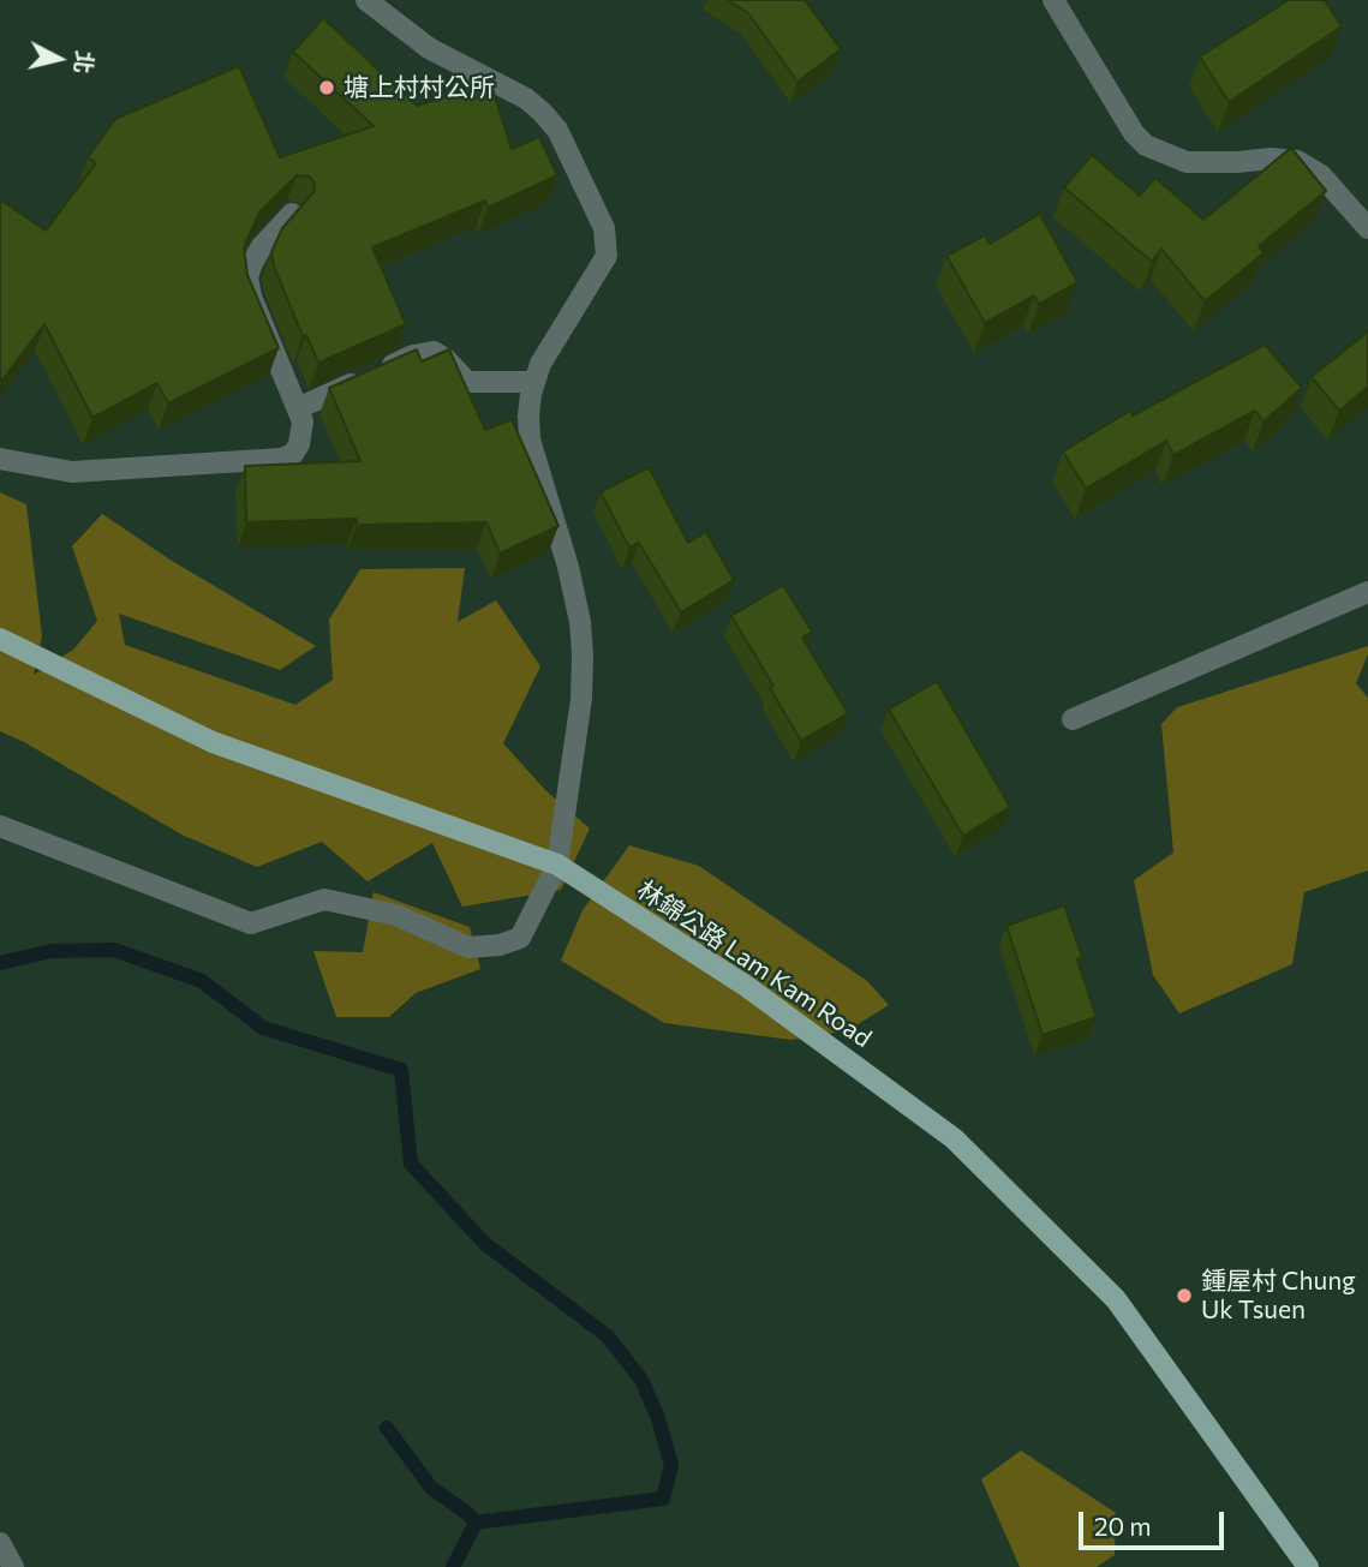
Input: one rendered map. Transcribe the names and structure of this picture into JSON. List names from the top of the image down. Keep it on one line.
{"streets":{"main road":["林錦公路 Lam Kam Road"]},"places":["塘上村村公所","鍾屋村 Chung Uk Tsuen"],"scale_bar":"20 m","north":"right"}
